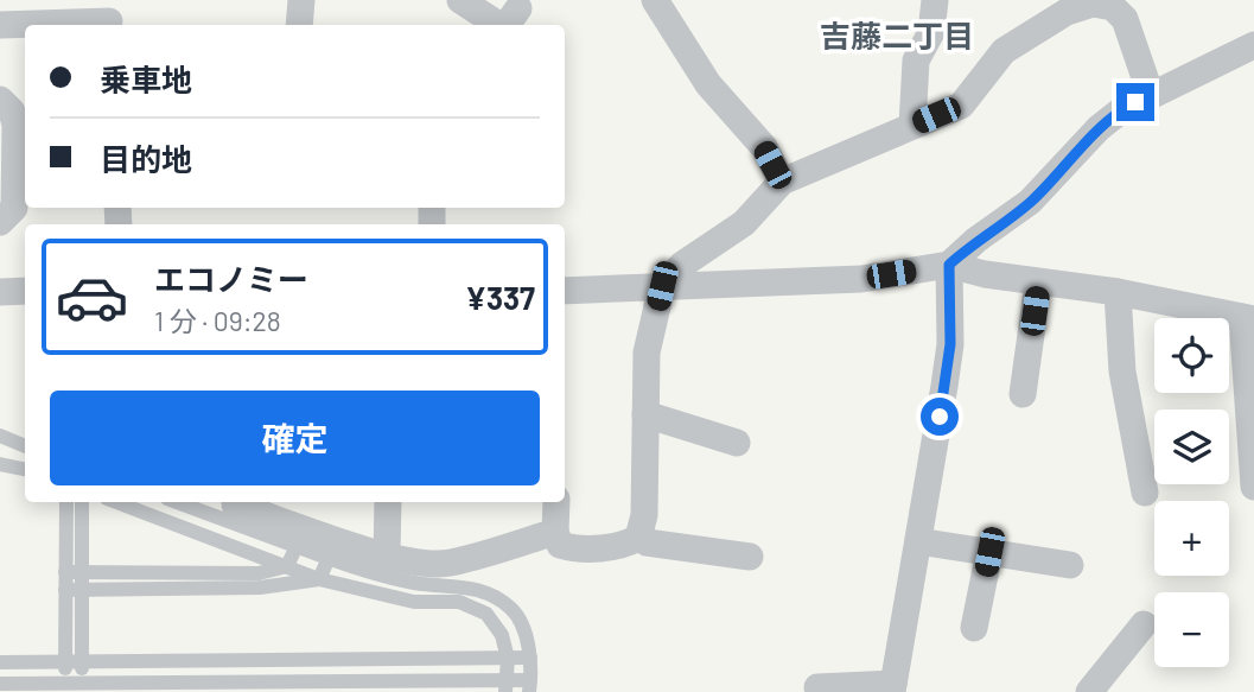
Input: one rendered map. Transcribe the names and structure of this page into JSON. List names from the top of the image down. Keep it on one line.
{"districts":["吉藤二丁目"],"page":{"banner":["乗車地","目的地"],"list":[{"name":"エコノミー","note":"1 分 · 09:28","value":"¥337"}],"map_buttons":["+","−"],"buttons":"確定"}}
